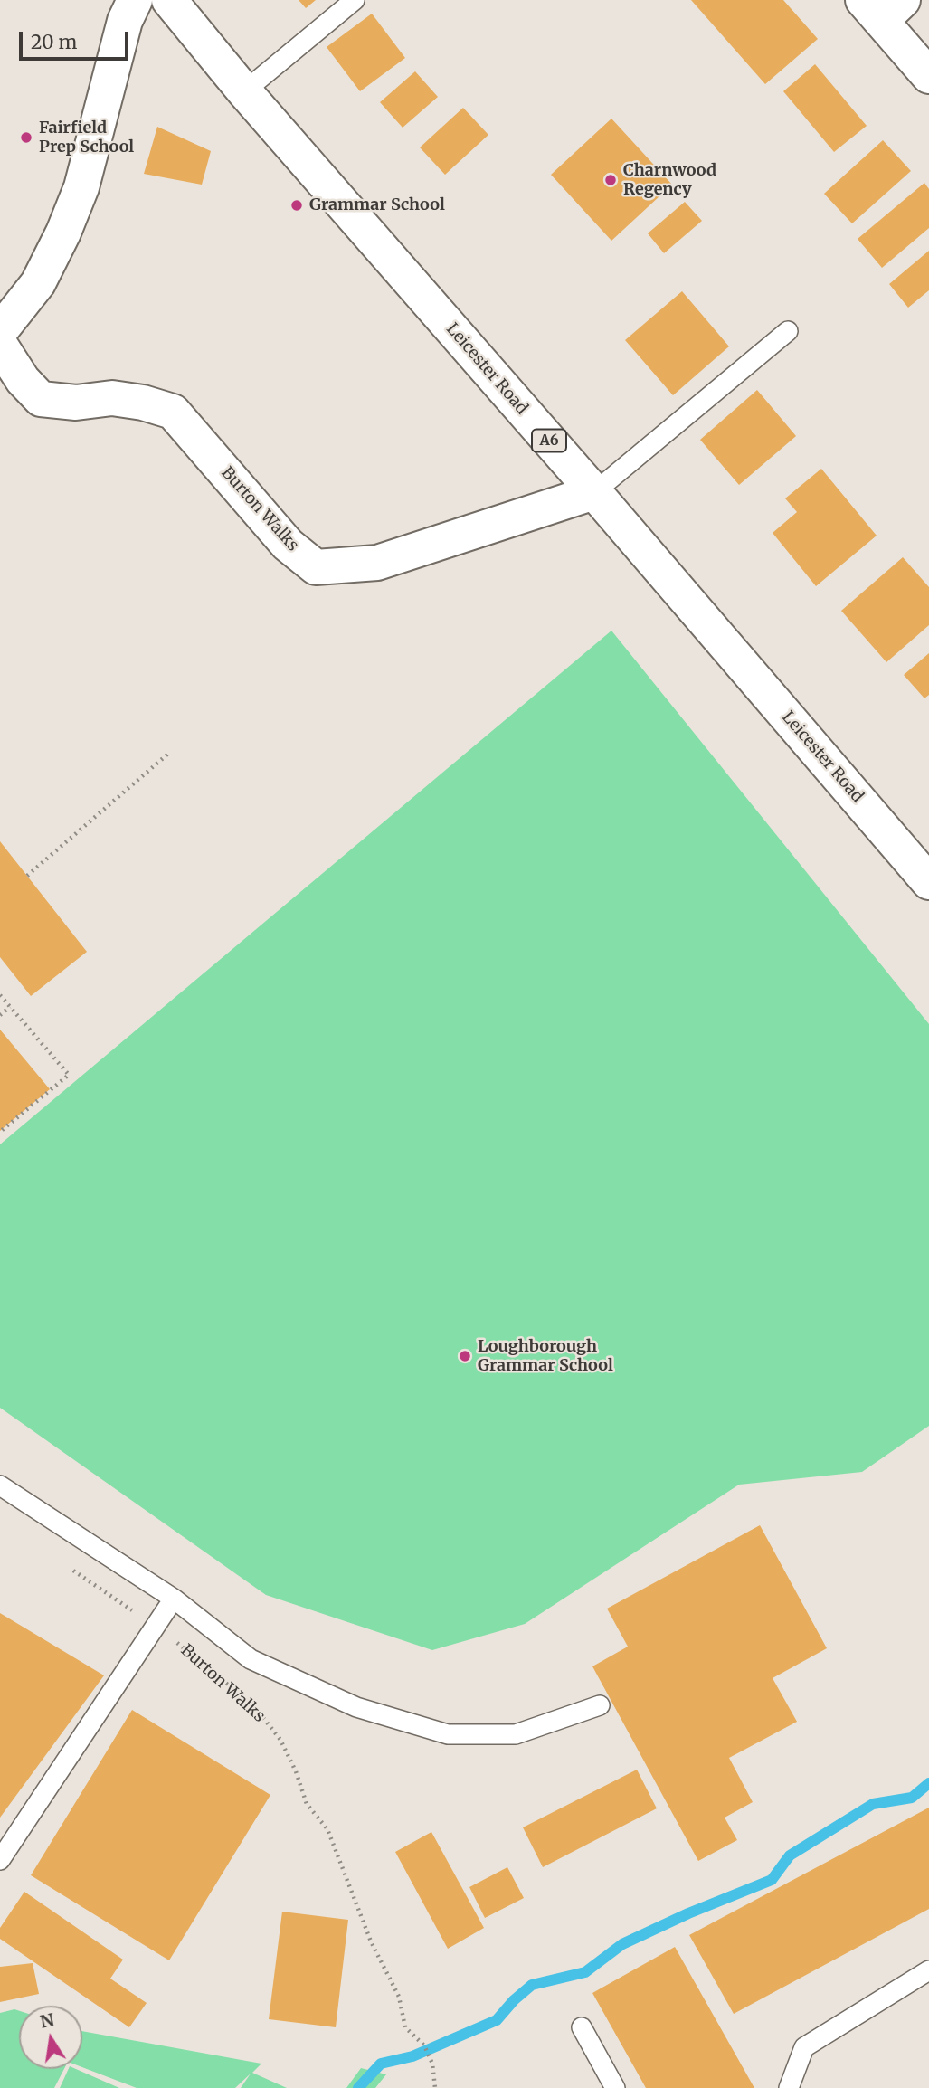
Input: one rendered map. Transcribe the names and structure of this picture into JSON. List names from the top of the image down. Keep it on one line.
{"streets":{"main road":["Leicester Road","A6","Burton Walks"]},"crossings":[["Leicester Road","Burton Walks"]],"places":["Fairfield Prep School","Charnwood Regency","Grammar School","Loughborough Grammar School"],"scale_bar":"20 m","north":"top"}
